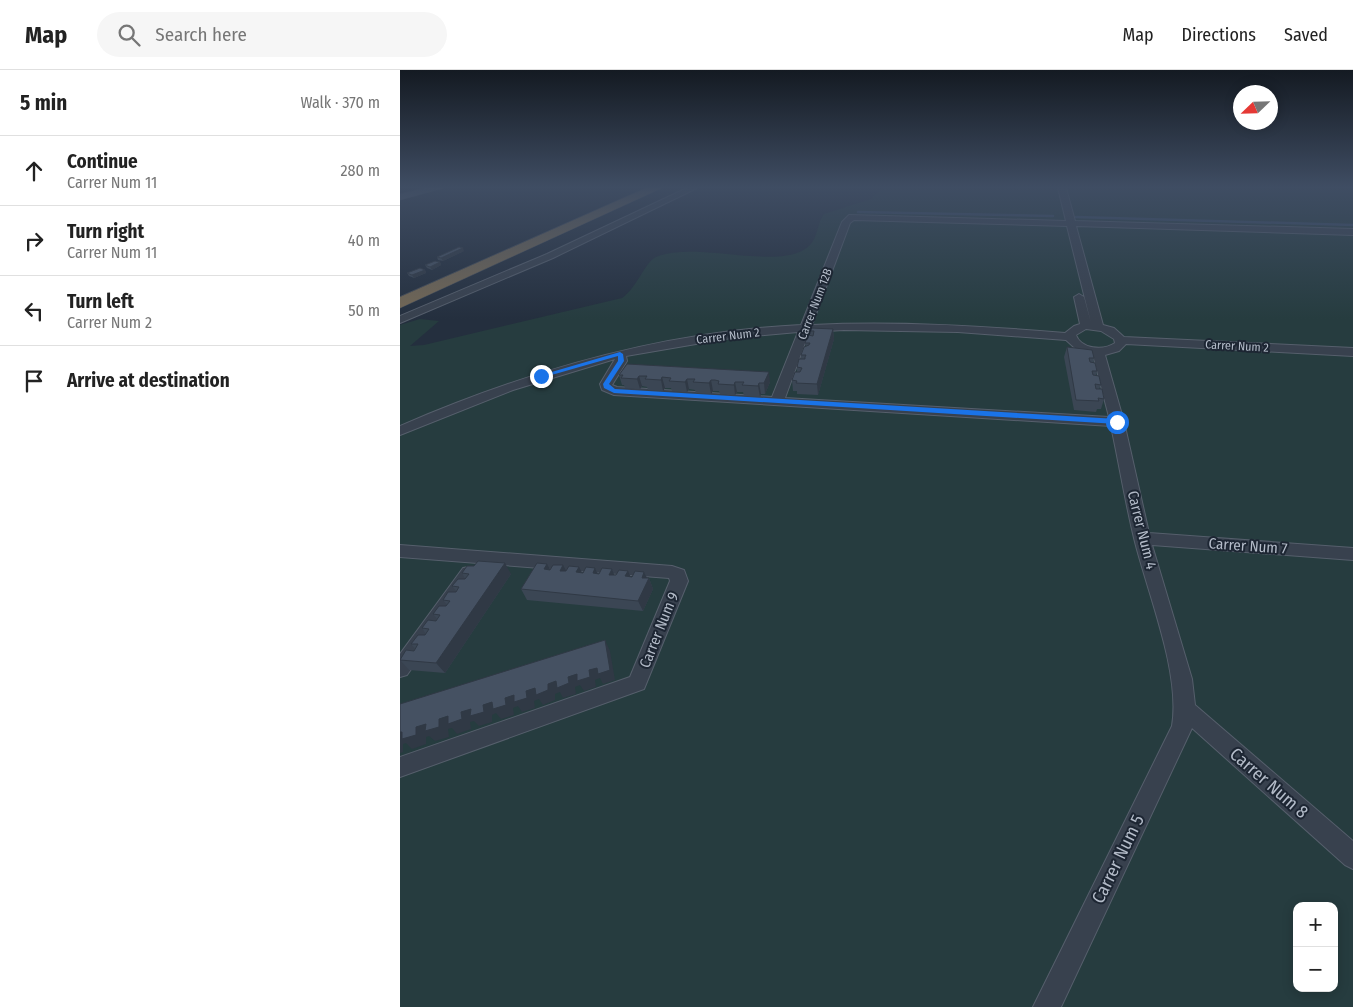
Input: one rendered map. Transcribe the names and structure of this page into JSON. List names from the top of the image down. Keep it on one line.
{"streets":{"street":["Carrer Num 12B","Carrer Num 2","Carrer Num 4","Carrer Num 7","Carrer Num 9","Carrer Num 8","Carrer Num 5"]},"crossings":[["Carrer Num 12B","Carrer Num 2"],["Carrer Num 4","Carrer Num 7"],["Carrer Num 4","Carrer Num 8"],["Carrer Num 4","Carrer Num 5"],["Carrer Num 8","Carrer Num 5"]],"north":"bottom left","page":{"header":"Map","search":"Search here","nav":["Map","Directions","Saved"],"heading":["5 min","Walk · 370 m"],"list":[["Continue","Carrer Num 11","280 m"],["Turn right","Carrer Num 11","40 m"],["Turn left","Carrer Num 2","50 m"],"Arrive at destination"],"map_buttons":["+","−"]}}
